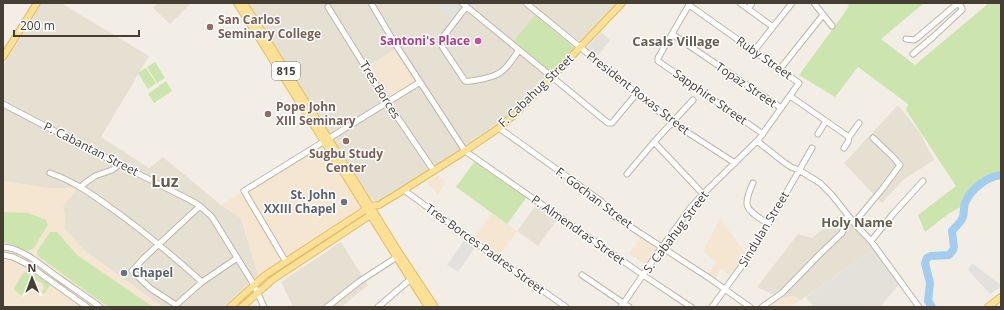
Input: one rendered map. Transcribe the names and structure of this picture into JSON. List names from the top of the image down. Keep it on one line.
{"streets":{"main road":["815","F. Cabahug Street"],"street":["Ruby Street","Topaz Street","Tres Borces","President Roxas Street","Sapphire Street","P. Cabantan Street","F. Gochan Street","Sindulan Street","P. Almendras Street","S. Cabahug Street","Tres Borces Padres Street"]},"crossings":[["Ruby Street","S. Cabahug Street"],["815","F. Cabahug Street"],["Topaz Street","Sapphire Street"],["Topaz Street","S. Cabahug Street"],["Tres Borces","F. Cabahug Street"],["F. Cabahug Street","President Roxas Street"],["F. Cabahug Street","F. Gochan Street"],["F. Cabahug Street","P. Almendras Street"],["F. Cabahug Street","Tres Borces Padres Street"],["President Roxas Street","S. Cabahug Street"],["Sapphire Street","S. Cabahug Street"],["F. Gochan Street","Sindulan Street"],["F. Gochan Street","S. Cabahug Street"],["P. Almendras Street","S. Cabahug Street"]],"districts":["Casals Village","Luz","Holy Name"],"places":["San Carlos Seminary College","Santoni's Place","Pope John XIII Seminary","Sugbu Study Center","St. John XXIII Chapel","Chapel"],"scale_bar":"200 m","north":"top"}
